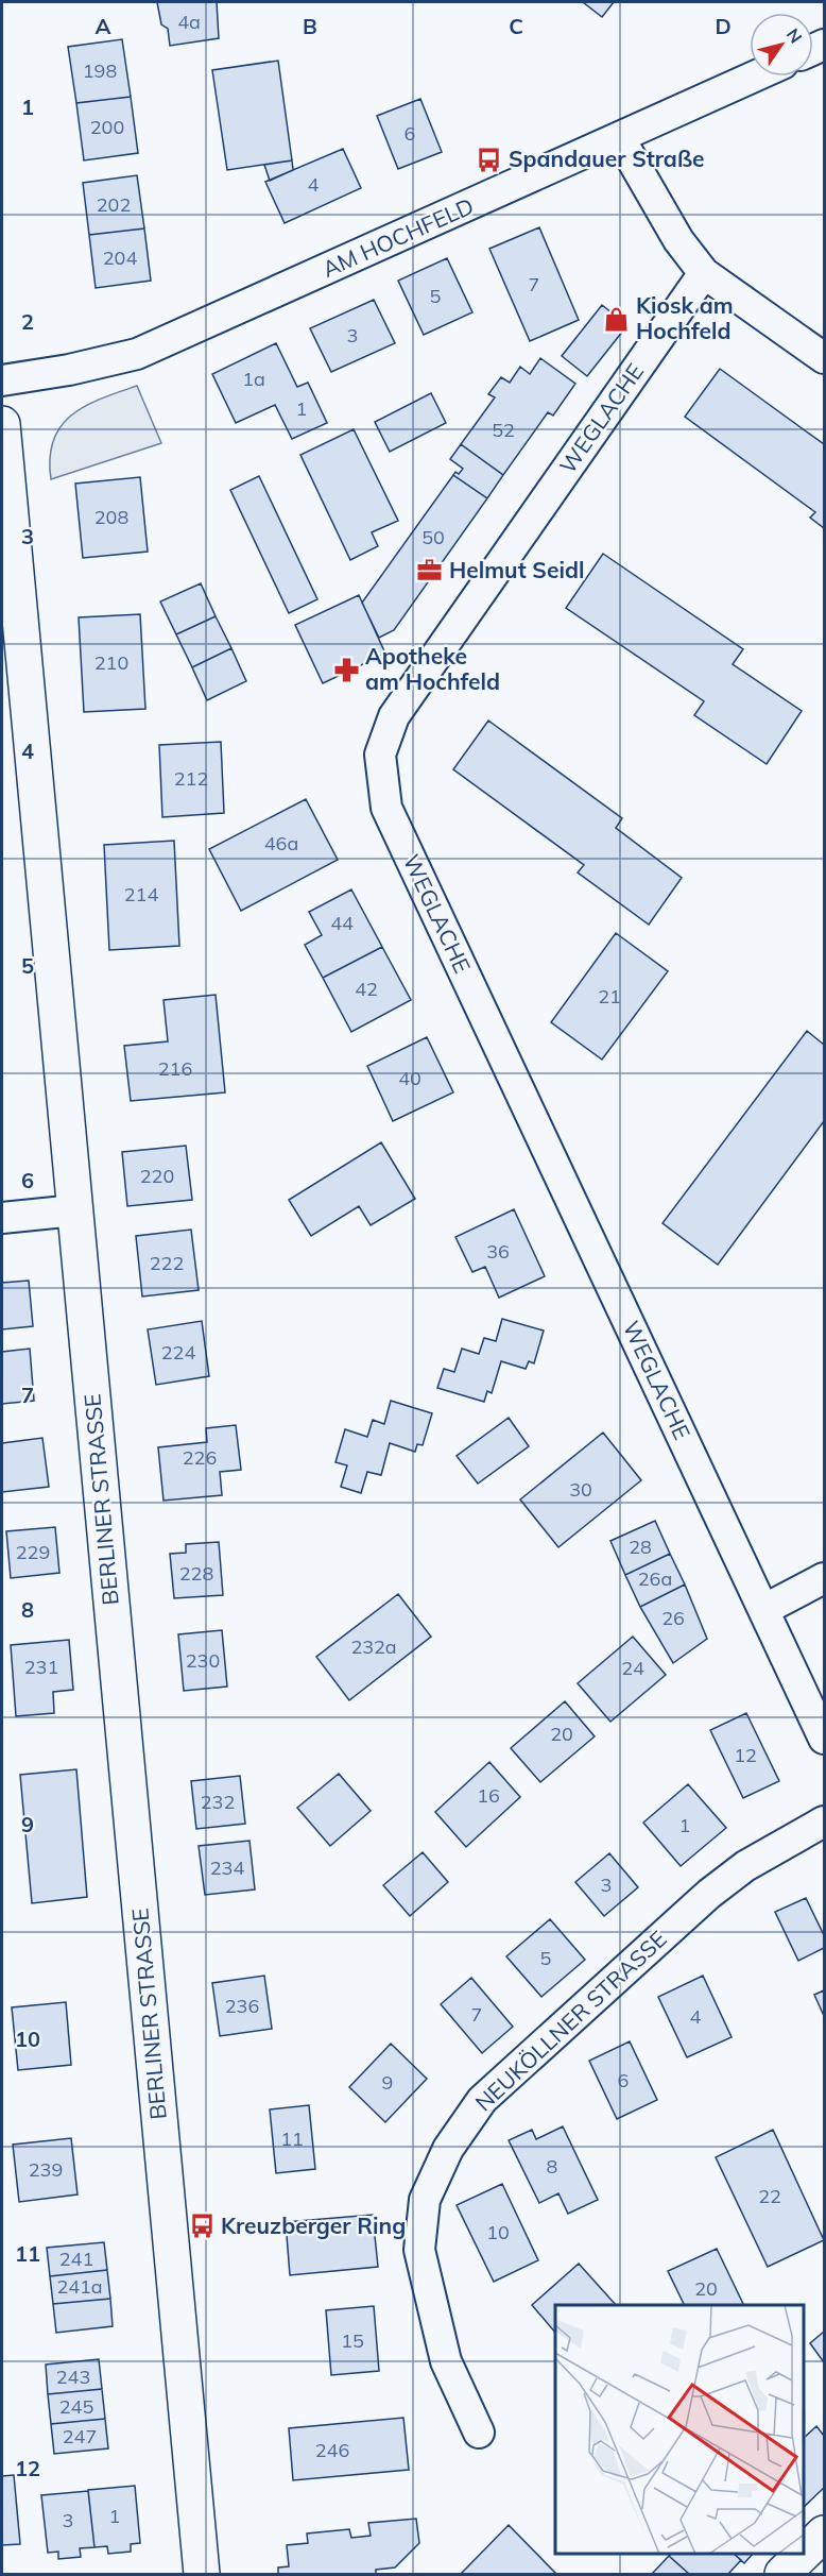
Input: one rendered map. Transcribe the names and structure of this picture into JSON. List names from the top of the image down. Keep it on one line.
{"streets":{"street":["AM HOCHFELD","WEGLACHE","BERLINER STRASSE","NEUKÖLLNER STRASSE"]},"places":{"bus stop":["Spandauer Straße","Kreuzberger Ring"],"shop":["Kiosk am Hochfeld"],"office":["Helmut Seidl"],"pharmacy":["Apotheke am Hochfeld"]},"house_numbers":["4a","198","200","6","4","202","204","7","5","3","1a","1","52","208","50","210","212","46a","214","44","42","21","216","40","220","36","222","224","226","30","28","229","228","26a","26","232a","230","231","24","20","12","16","232","1","234","3","5","236","7","4","6","9","11","8","239","22","10","241","241a","20","15","243","245","247","246","1","3"],"north":"top right","grid":{"columns":["A","B","C","D"],"rows":["1","2","3","4","5","6","7","8","9","10","11","12"]}}
